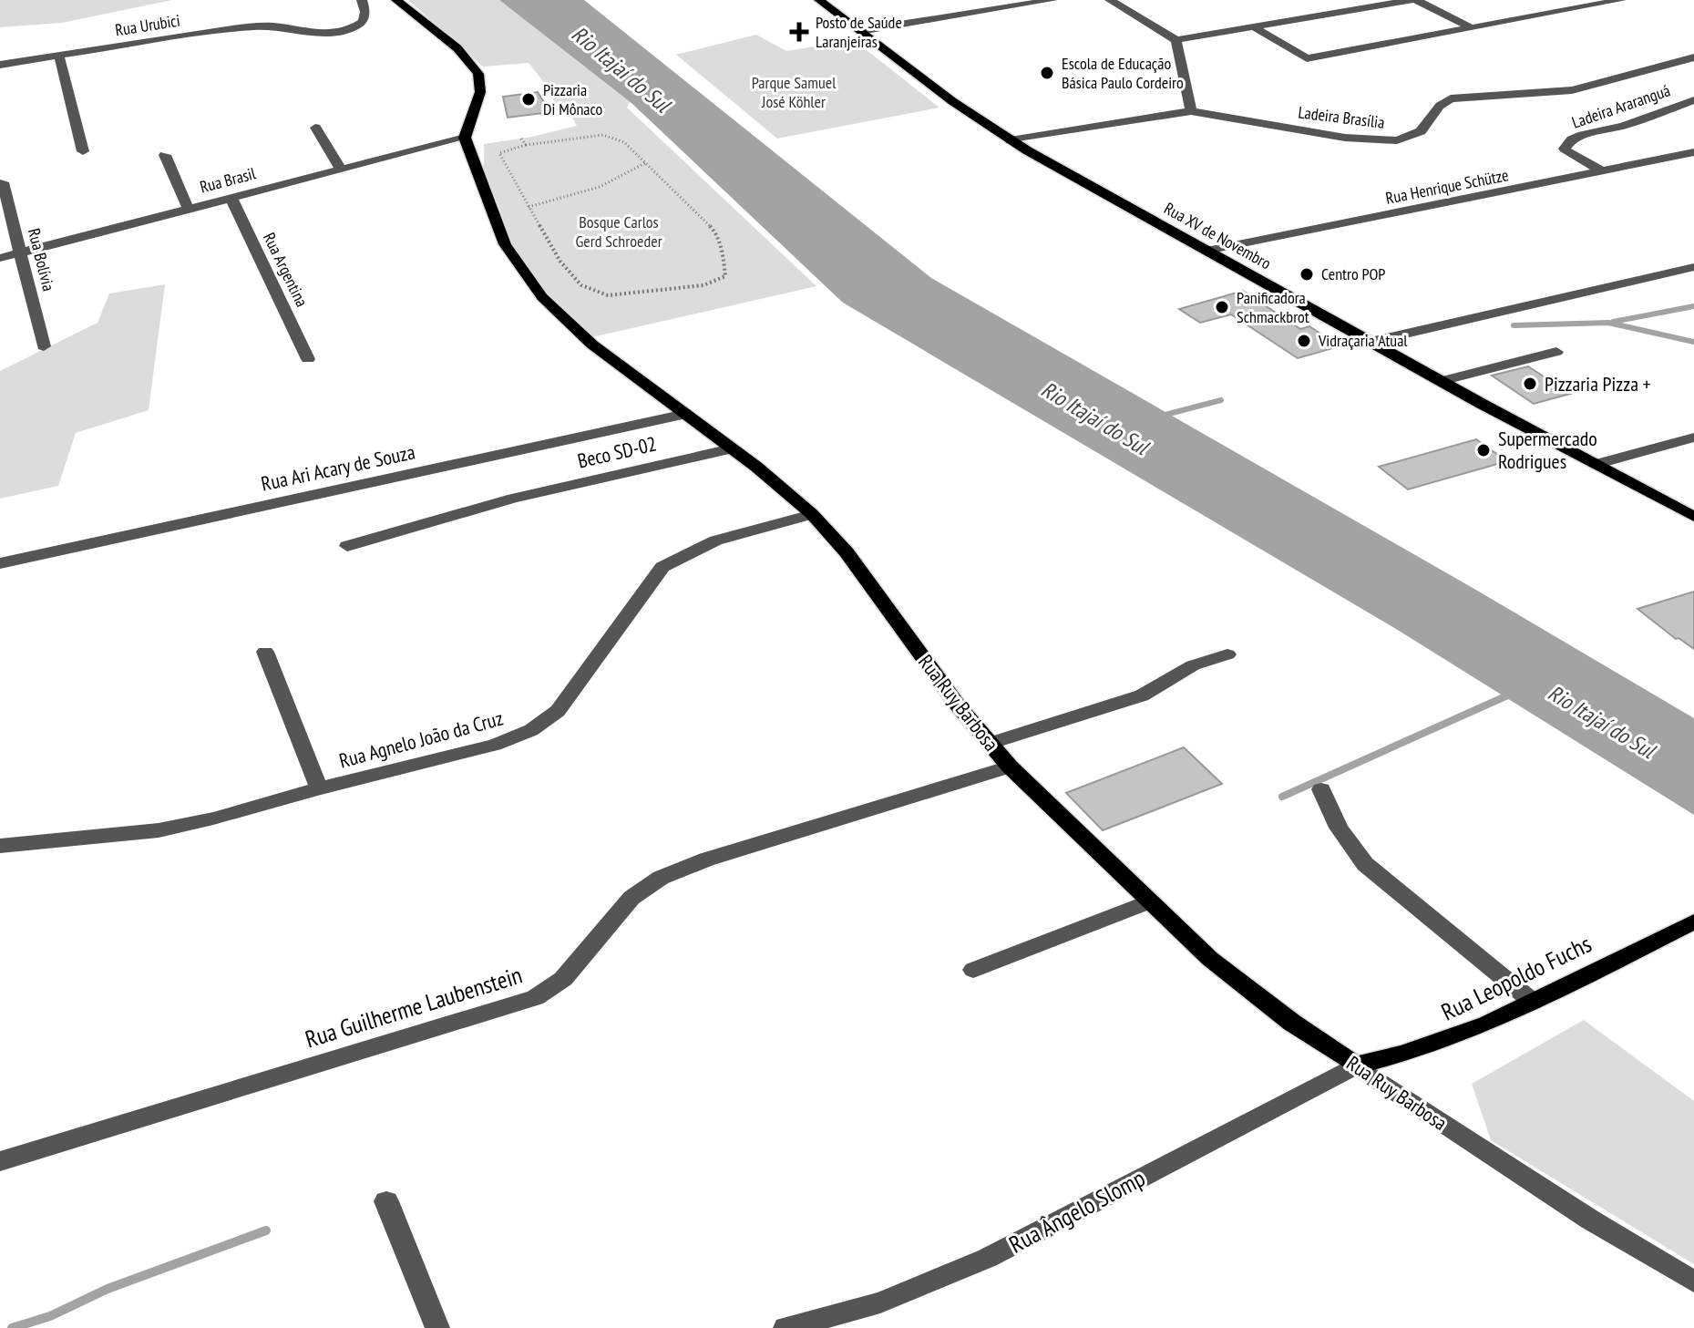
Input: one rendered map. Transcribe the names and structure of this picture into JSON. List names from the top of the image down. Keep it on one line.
{"streets":{"main road":["Rua XV de Novembro","Rua Ruy Barbosa","Rua Leopoldo Fuchs"],"street":["Rua Urubici","Ladeira Araranguá","Ladeira Brasília","Rua Brasil","Rua Henrique Schütze","Rua Bolívia","Rua Argentina","Beco SD-02","Rua Ari Acary de Souza","Rua Agnelo João da Cruz","Rua Guilherme Laubenstein","Rua Ângelo Slomp"]},"crossings":[["Ladeira Araranguá","Rua Henrique Schütze"],["Ladeira Brasília","Rua XV de Novembro"],["Rua Brasil","Rua Bolívia"],["Rua Brasil","Rua Argentina"],["Rua Brasil","Rua Ruy Barbosa"],["Rua Henrique Schütze","Rua XV de Novembro"],["Beco SD-02","Rua Ruy Barbosa"],["Rua Ari Acary de Souza","Rua Ruy Barbosa"],["Rua Ruy Barbosa","Rua Agnelo João da Cruz"],["Rua Ruy Barbosa","Rua Leopoldo Fuchs"],["Rua Ruy Barbosa","Rua Guilherme Laubenstein"],["Rua Ruy Barbosa","Rua Ângelo Slomp"],["Rua Leopoldo Fuchs","Rua Ângelo Slomp"]],"water":["Rio Itajaí do Sul"],"parks":["Parque Samuel José Köhler","Bosque Carlos Gerd Schroeder"],"places":{"health":["Posto de Saúde Laranjeiras"],"other":["Escola de Educação Básica Paulo Cordeiro","Pizzaria Di Mônaco","Centro POP","Panificadora Schmackbrot","Vidraçaria Atual","Pizzaria Pizza +","Supermercado Rodrigues"]}}
